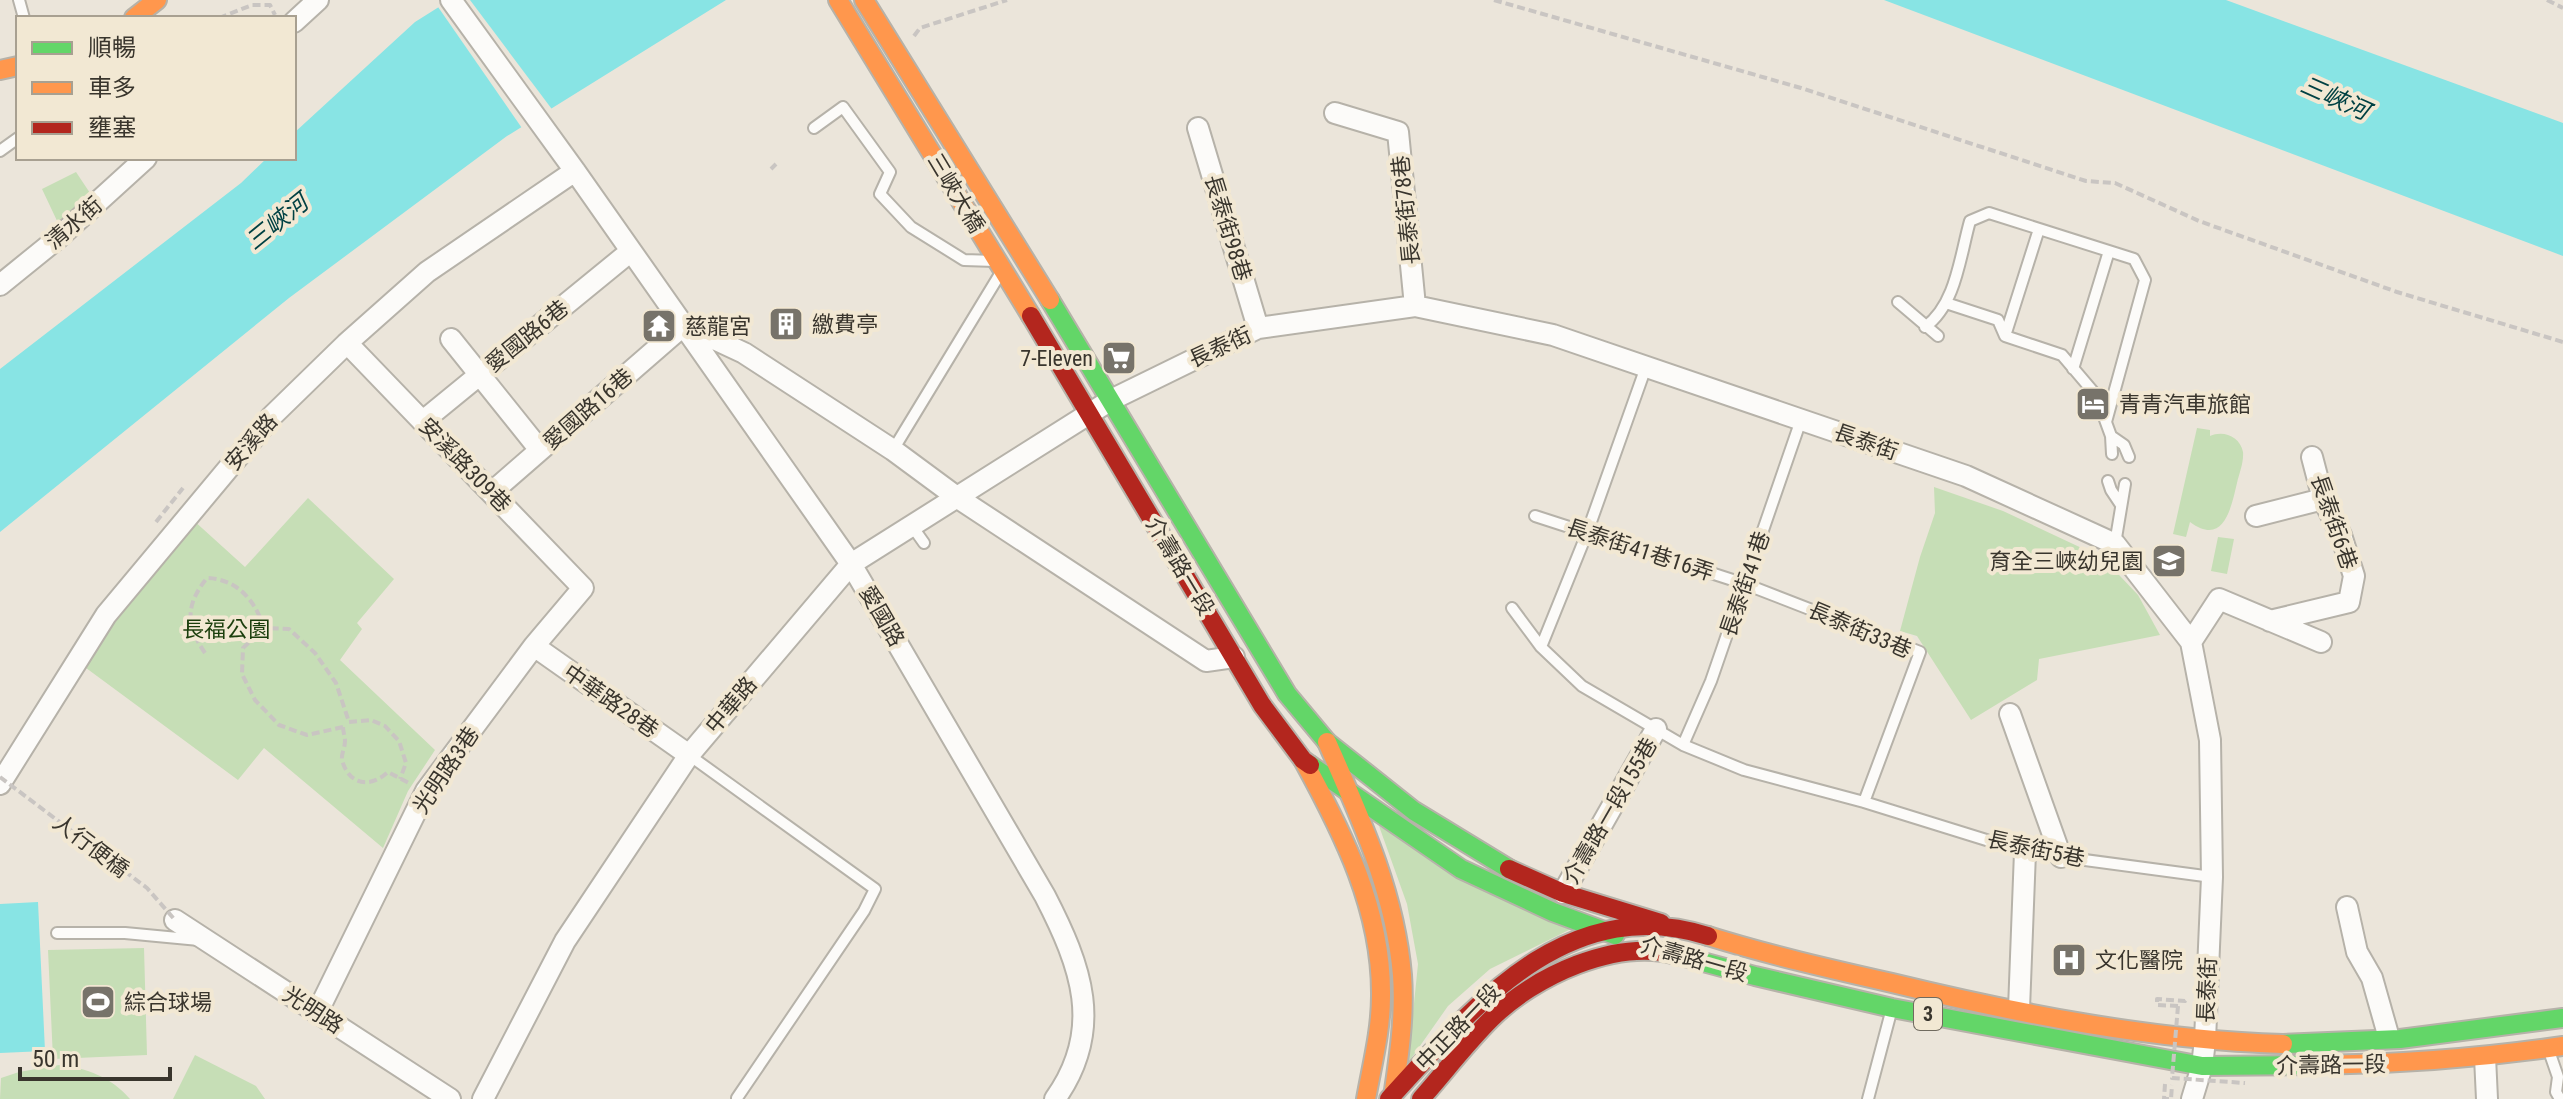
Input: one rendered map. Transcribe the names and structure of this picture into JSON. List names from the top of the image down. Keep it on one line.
{"streets":{"main road":["三峽大橋","介壽路一段","3","中正路一段"],"street":["長泰街78巷","清水街","長泰街98巷","愛國路6巷","長泰街","愛國路16巷","安溪路","安溪路309巷","長泰街6巷","愛國路","中華路28巷","中華路","光明路3巷","介壽路一段155巷","光明路"],"lane":["長泰街41巷16弄","長泰街41巷","長泰街33巷","長泰街5巷"],"path":["人行便橋"]},"crossings":[["三峽大橋","介壽路一段"],["長泰街78巷","長泰街"],["長泰街98巷","長泰街"],["愛國路6巷","安溪路309巷"],["愛國路6巷","愛國路"],["長泰街","介壽路一段"],["長泰街","長泰街41巷"],["長泰街","中華路"],["長泰街","長泰街5巷"],["愛國路16巷","安溪路309巷"],["愛國路16巷","愛國路"],["安溪路","安溪路309巷"],["安溪路","愛國路"],["安溪路309巷","光明路3巷"],["長泰街41巷16弄","長泰街41巷"],["長泰街41巷16弄","長泰街33巷"],["介壽路一段","中華路"],["介壽路一段","介壽路一段155巷"],["介壽路一段","中正路一段"],["長泰街41巷","長泰街33巷"],["長泰街41巷","長泰街5巷"],["愛國路","中華路"],["長泰街33巷","長泰街5巷"],["中華路28巷","中華路"],["中華路28巷","光明路3巷"],["光明路3巷","光明路"],["介壽路一段155巷","長泰街5巷"],["人行便橋","光明路"]],"water":["三峽河"],"parks":["長福公園"],"places":{"building":["繳費亭"],"temple":["慈龍宮"],"supermarket":["7-Eleven"],"hotel":["青青汽車旅館"],"school or university":["育全三峽幼兒園"],"hospital":["文化醫院"],"sports":["綜合球場"]},"legend":["順暢","車多","壅塞"],"scale_bar":"50 m"}
